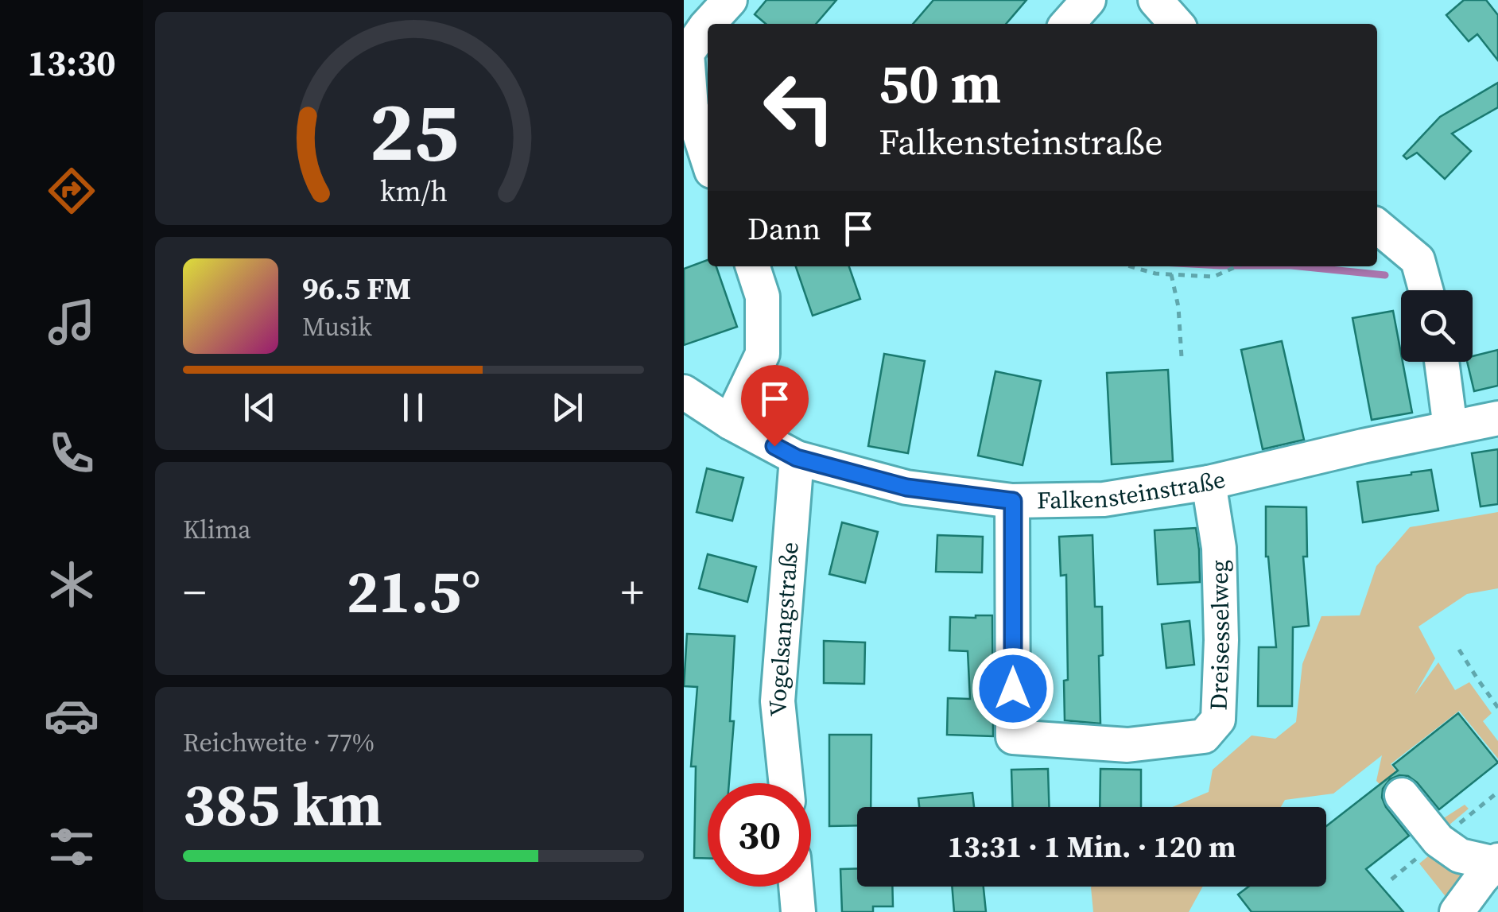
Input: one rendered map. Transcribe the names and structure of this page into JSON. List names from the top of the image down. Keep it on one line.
{"streets":{"street":["Falkensteinstraße","Vogelsangstraße","Dreisesselweg"]},"crossings":[["Falkensteinstraße","Vogelsangstraße"],["Falkensteinstraße","Dreisesselweg"]],"page":{"tabs":"13:30","turn":["50 m","Falkensteinstraße"],"then":"Dann","song":["96.5 FM","Musik"],"tile":["Klima",["Reichweite · 77%","385 km"]],"heat":["−","21.5°","+"],"limit":"30","trip":"13:31 · 1 Min. · 120 m","gauge":["25","km/h"]}}
